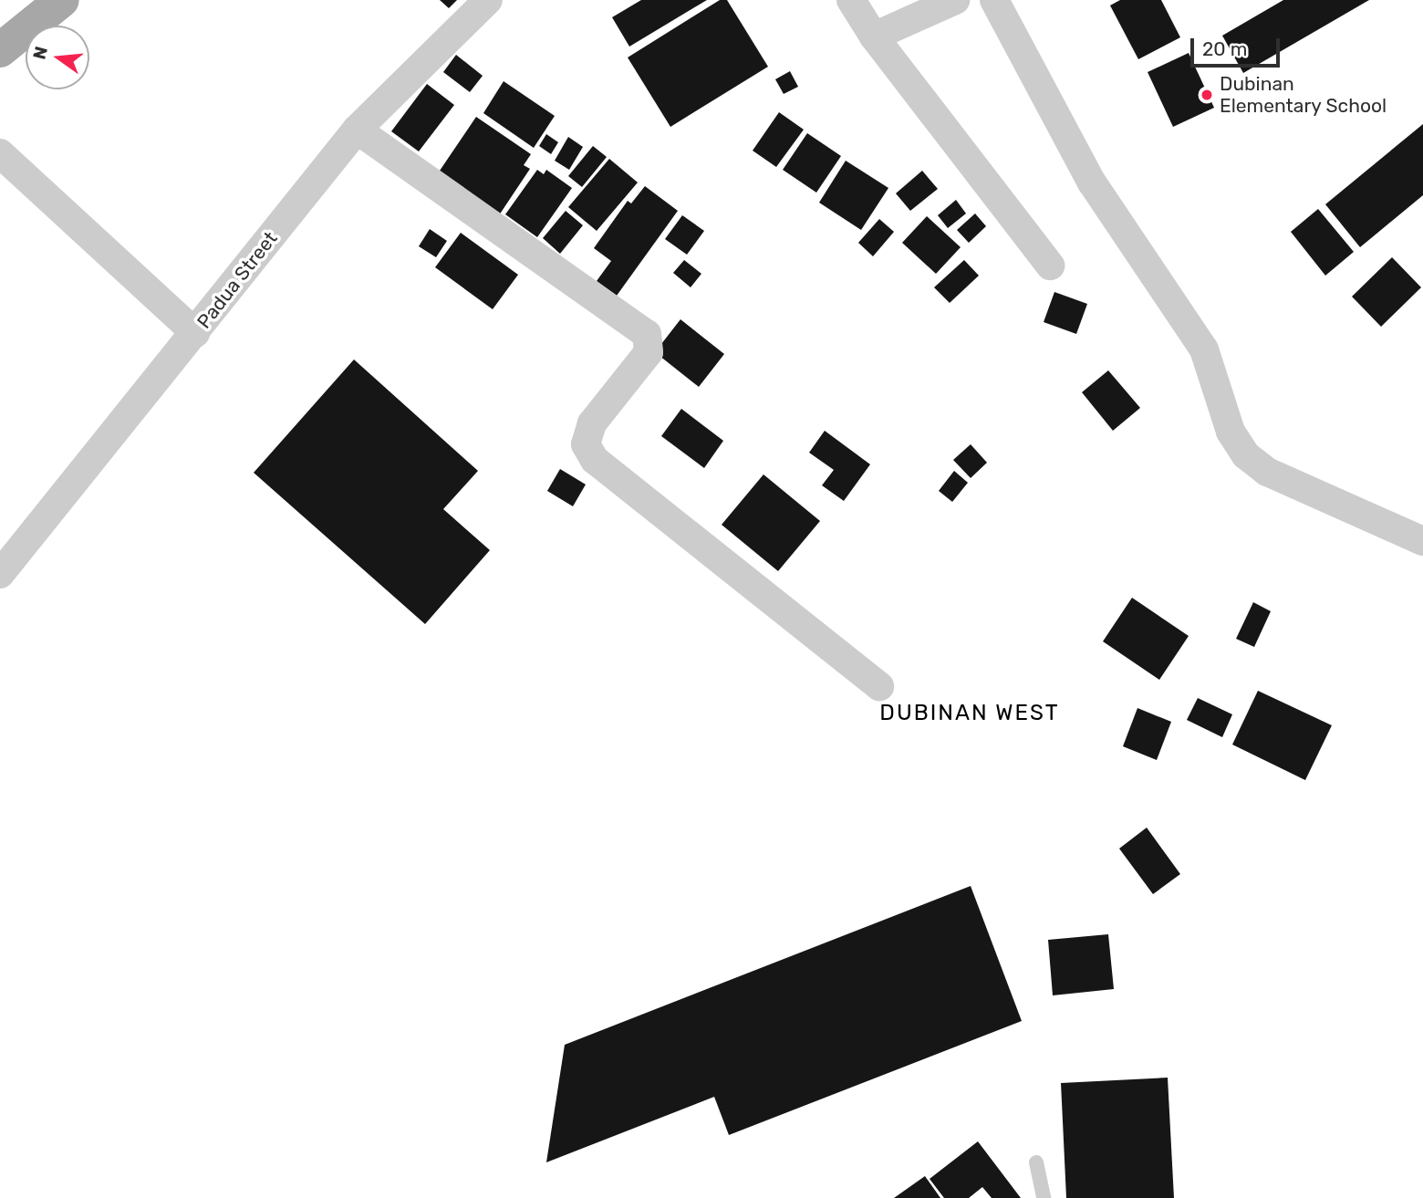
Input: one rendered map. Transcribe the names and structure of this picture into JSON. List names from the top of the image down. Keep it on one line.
{"streets":{"street":["Padua Street"]},"districts":["DUBINAN WEST"],"places":["Dubinan Elementary School"],"scale_bar":"20 m","north":"left"}
